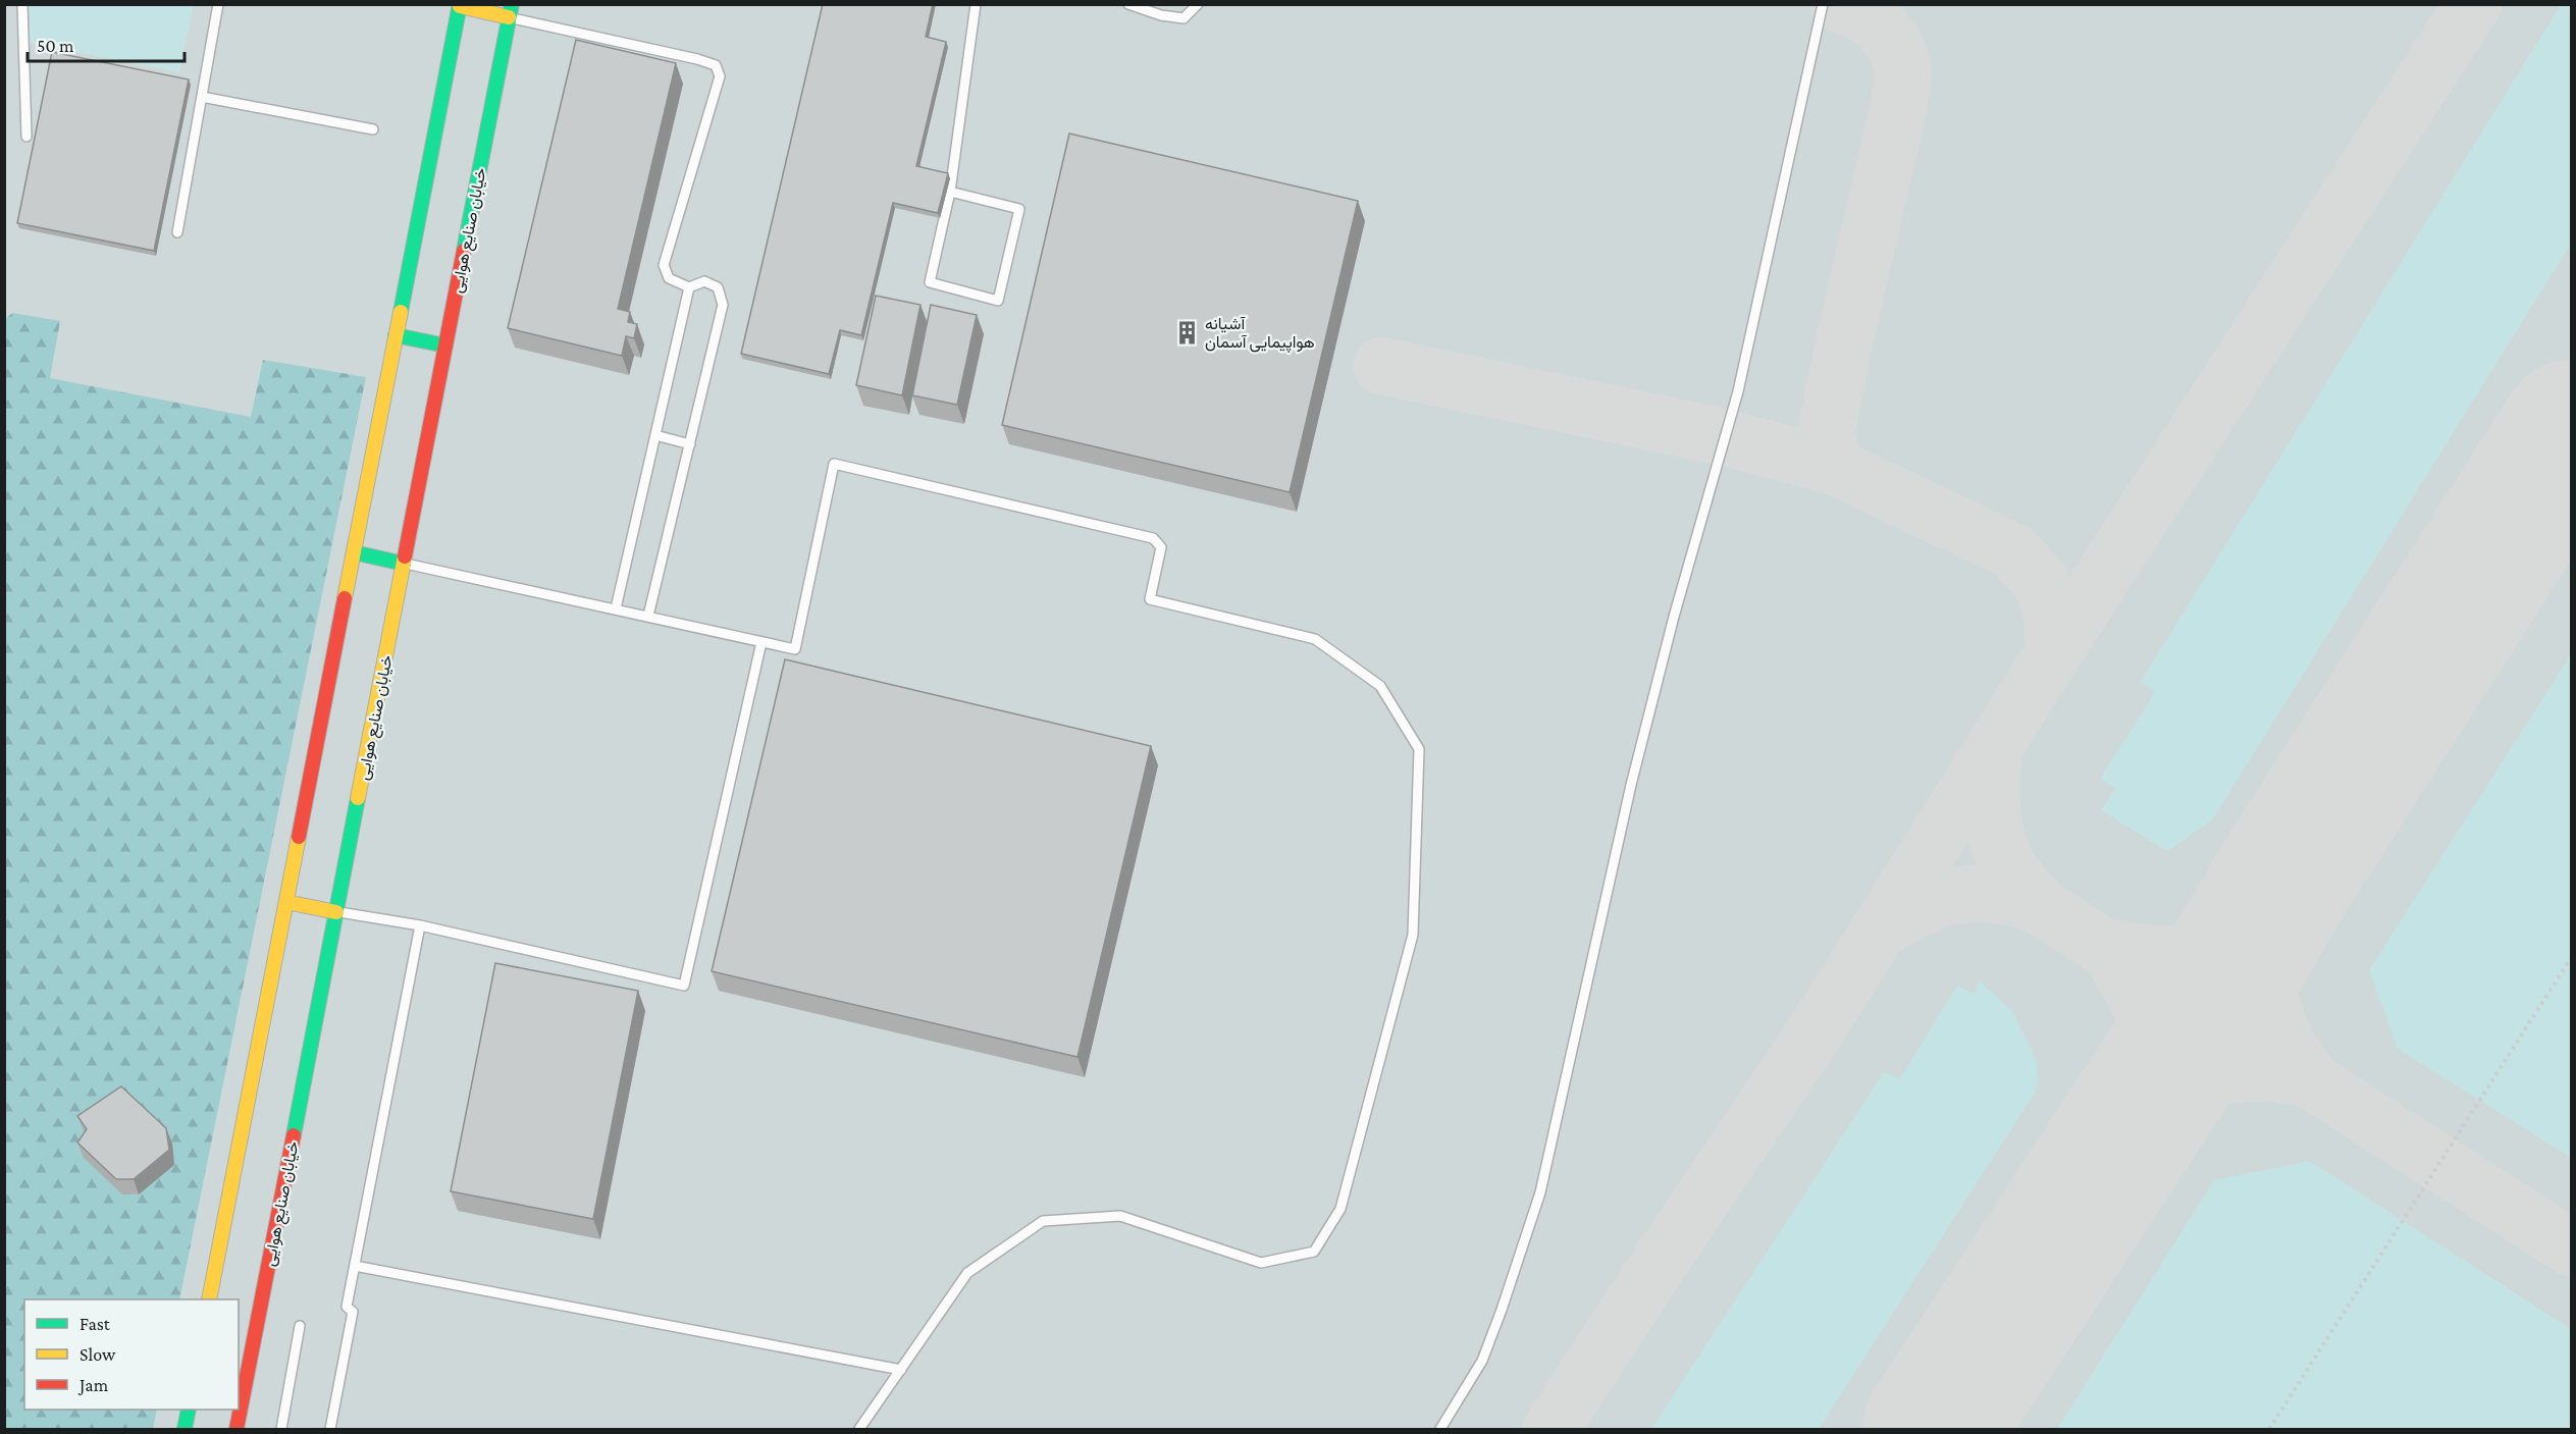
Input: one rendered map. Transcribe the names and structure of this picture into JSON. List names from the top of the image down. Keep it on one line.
{"streets":{"street":["خیابان صنایع هوایی"]},"places":{"building":["آشیانه هواپیمایی آسمان"]},"legend":["Fast","Slow","Jam"],"scale_bar":"50 m"}
